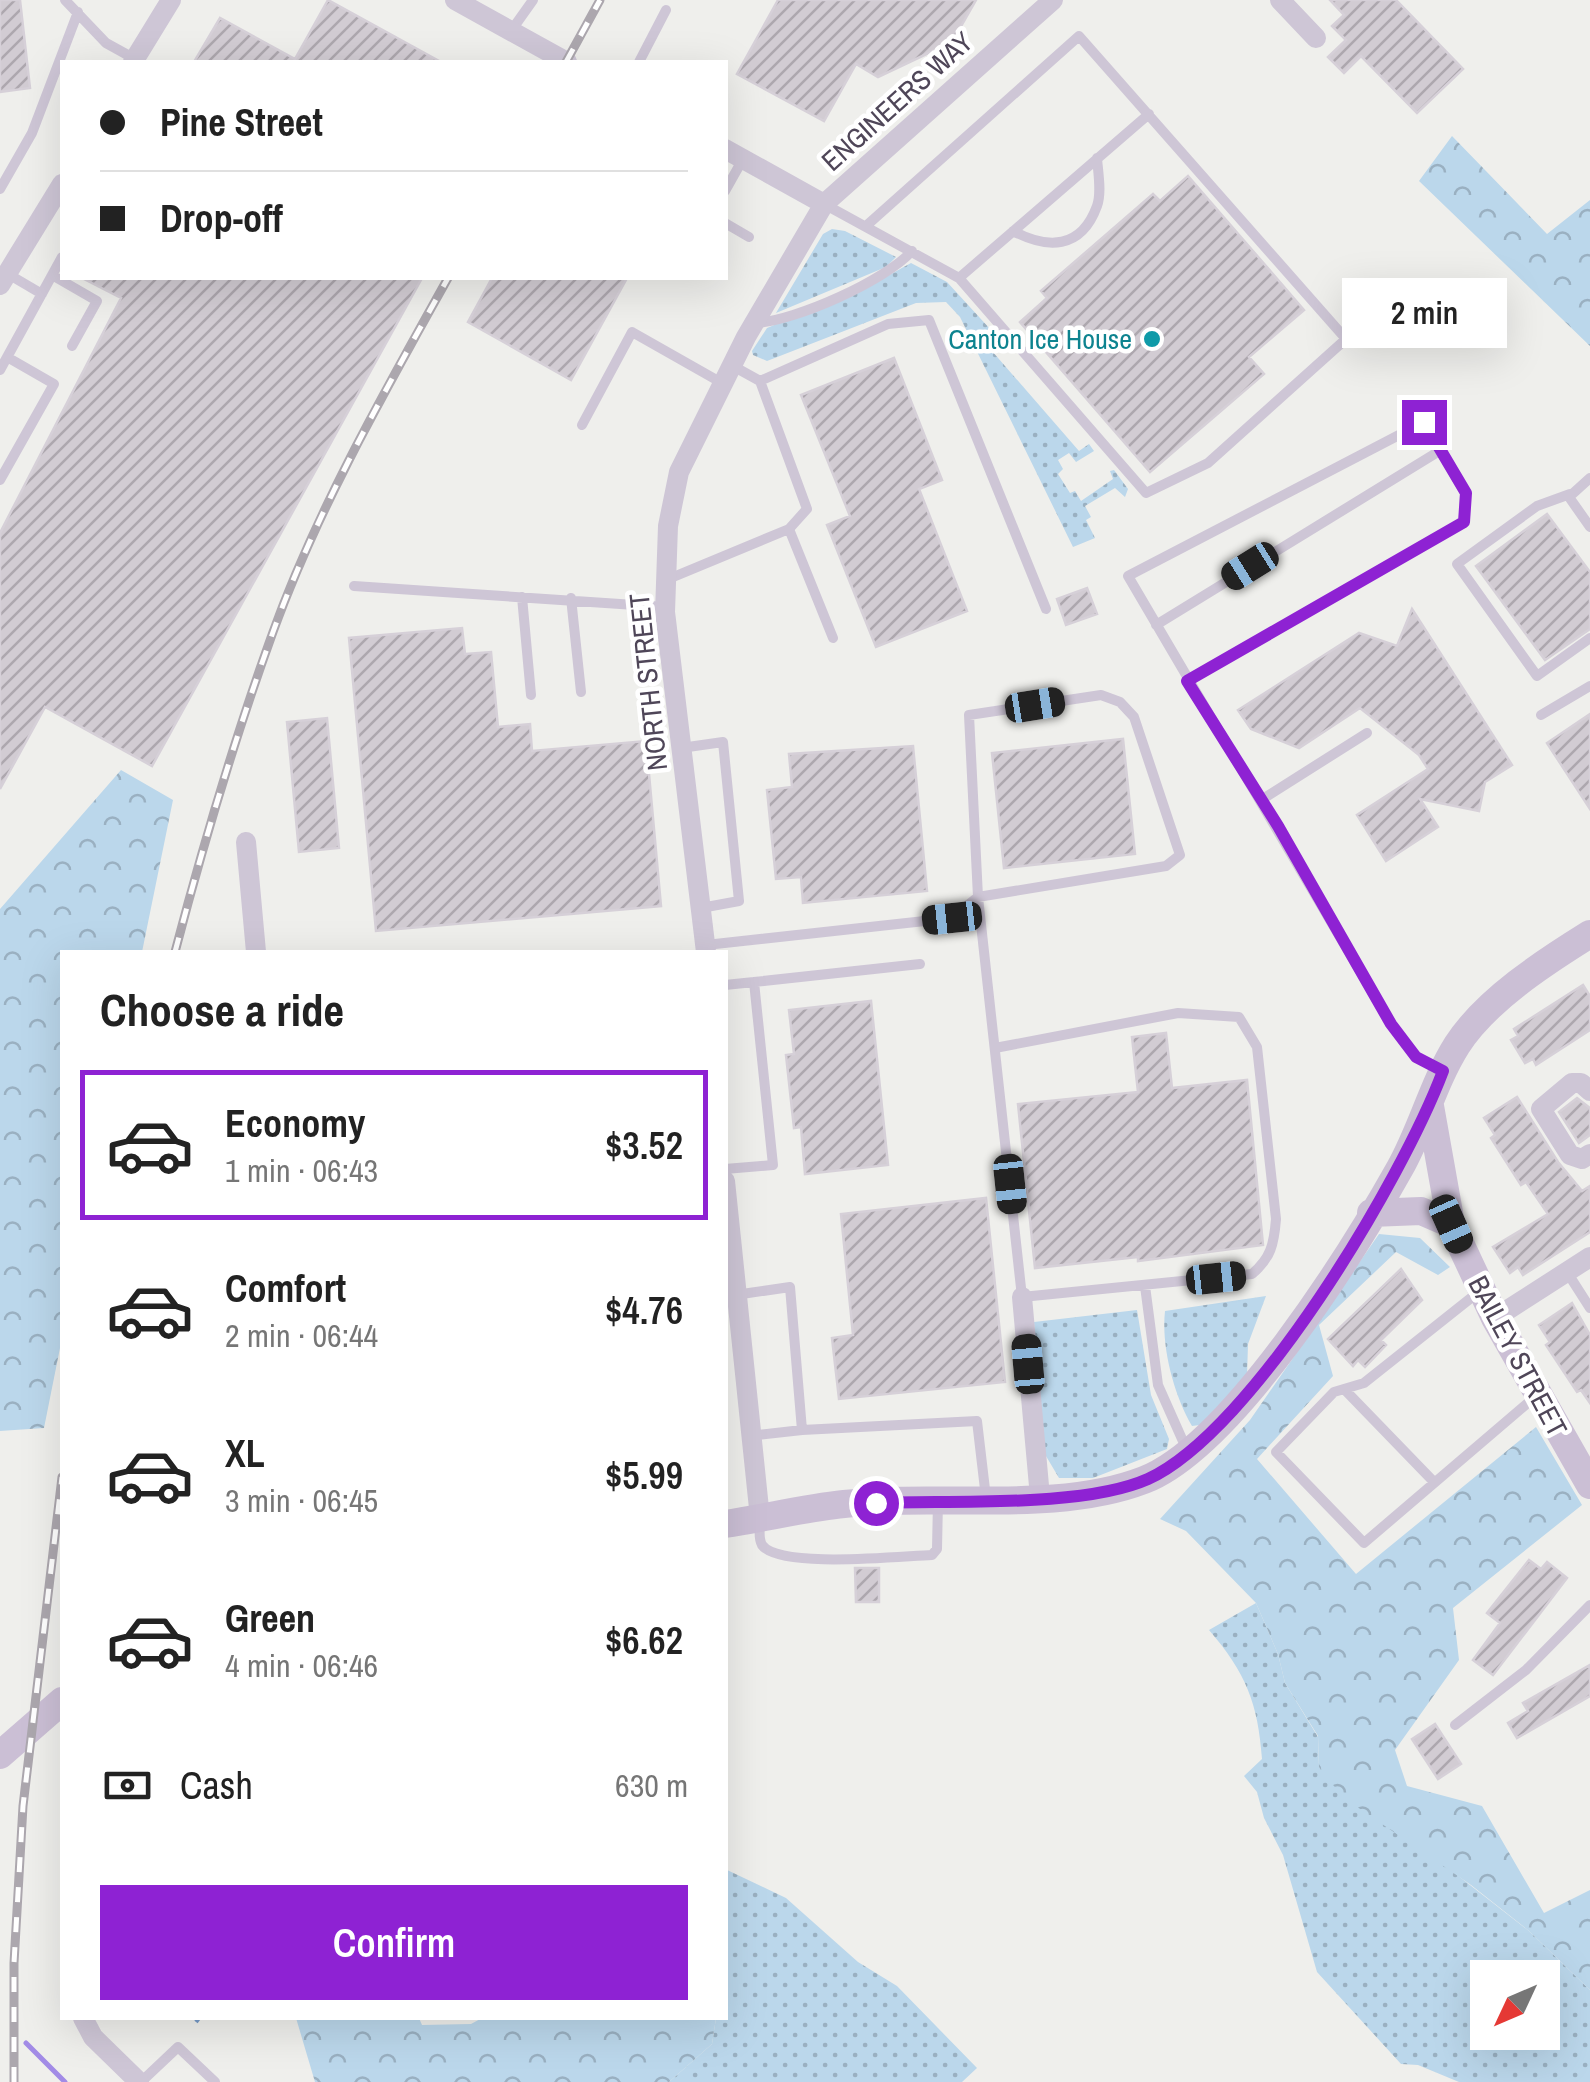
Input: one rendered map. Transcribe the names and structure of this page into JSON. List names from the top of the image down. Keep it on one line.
{"streets":{"street":["ENGINEERS WAY","NORTH STREET","BAILEY STREET"]},"crossings":[["ENGINEERS WAY","NORTH STREET"]],"places":["Canton Ice House"],"north":"bottom left","page":{"banner":["Pine Street","Drop-off"],"bubble":"2 min","heading":"Choose a ride","list":[{"name":"Economy","note":"1 min · 06:43","value":"$3.52"},{"name":"Comfort","note":"2 min · 06:44","value":"$4.76"},{"name":"XL","note":"3 min · 06:45","value":"$5.99"},{"name":"Green","note":"4 min · 06:46","value":"$6.62"}],"pay":["Cash","630 m"],"buttons":"Confirm"}}
